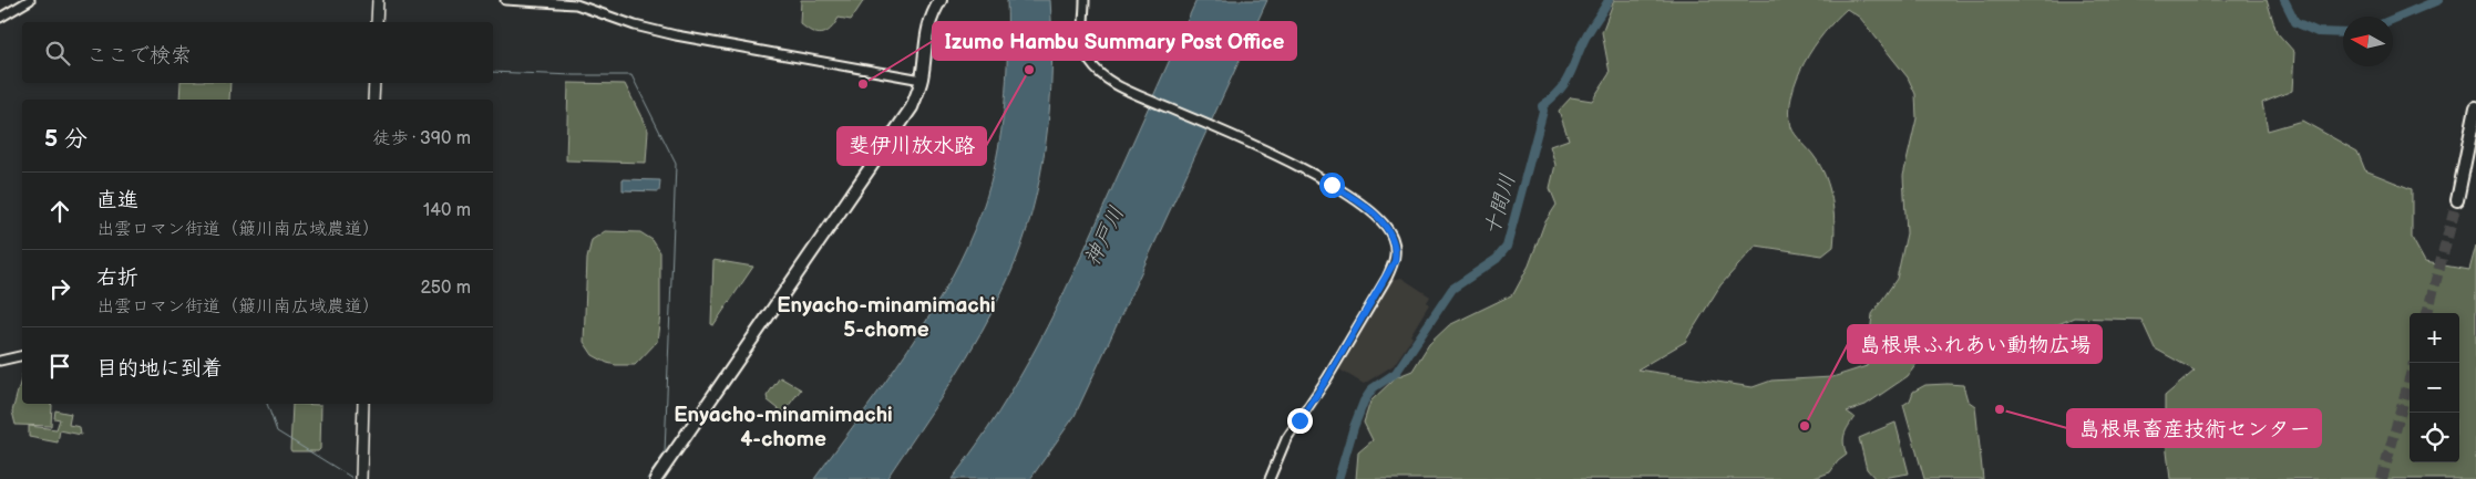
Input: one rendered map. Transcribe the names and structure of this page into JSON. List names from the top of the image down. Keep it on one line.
{"districts":["Enyacho-minamimachi 5-chome","Enyacho-minamimachi 4-chome"],"water":["十間川","神戸川"],"places":["斐伊川放水路","Izumo Hambu Summary Post Office","島根県畜産技術センター","島根県ふれあい動物広場"],"north":"left","page":{"search":"ここで検索","heading":["5 分","徒歩 · 390 m"],"list":[["直進","出雲ロマン街道（簸川南広域農道）","140 m"],["右折","出雲ロマン街道（簸川南広域農道）","250 m"],"目的地に到着"],"map_buttons":["+","−"]}}
